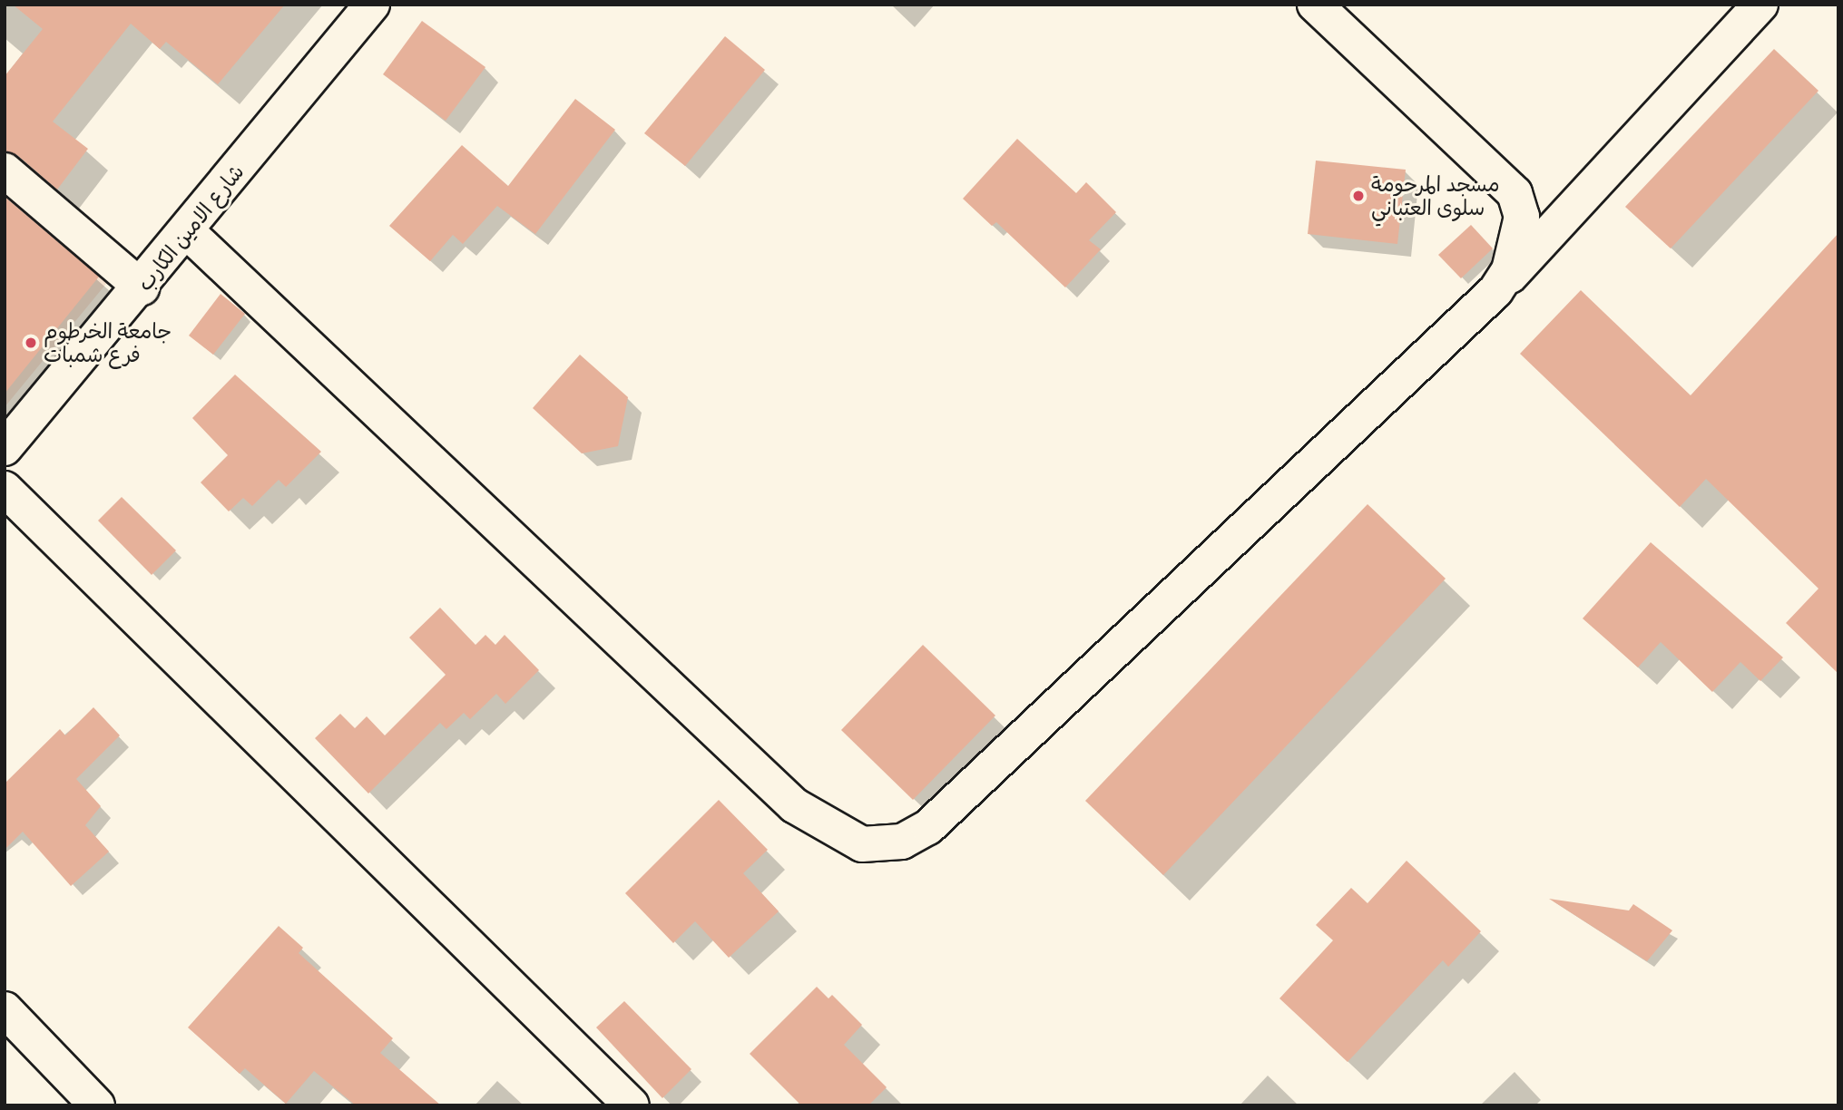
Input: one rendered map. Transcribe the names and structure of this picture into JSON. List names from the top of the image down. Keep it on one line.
{"streets":{"street":["شارع الامين الكارب"]},"places":["مسجد المرحومة سلوى العتباني","جامعة الخرطوم فرع شمبات"]}
